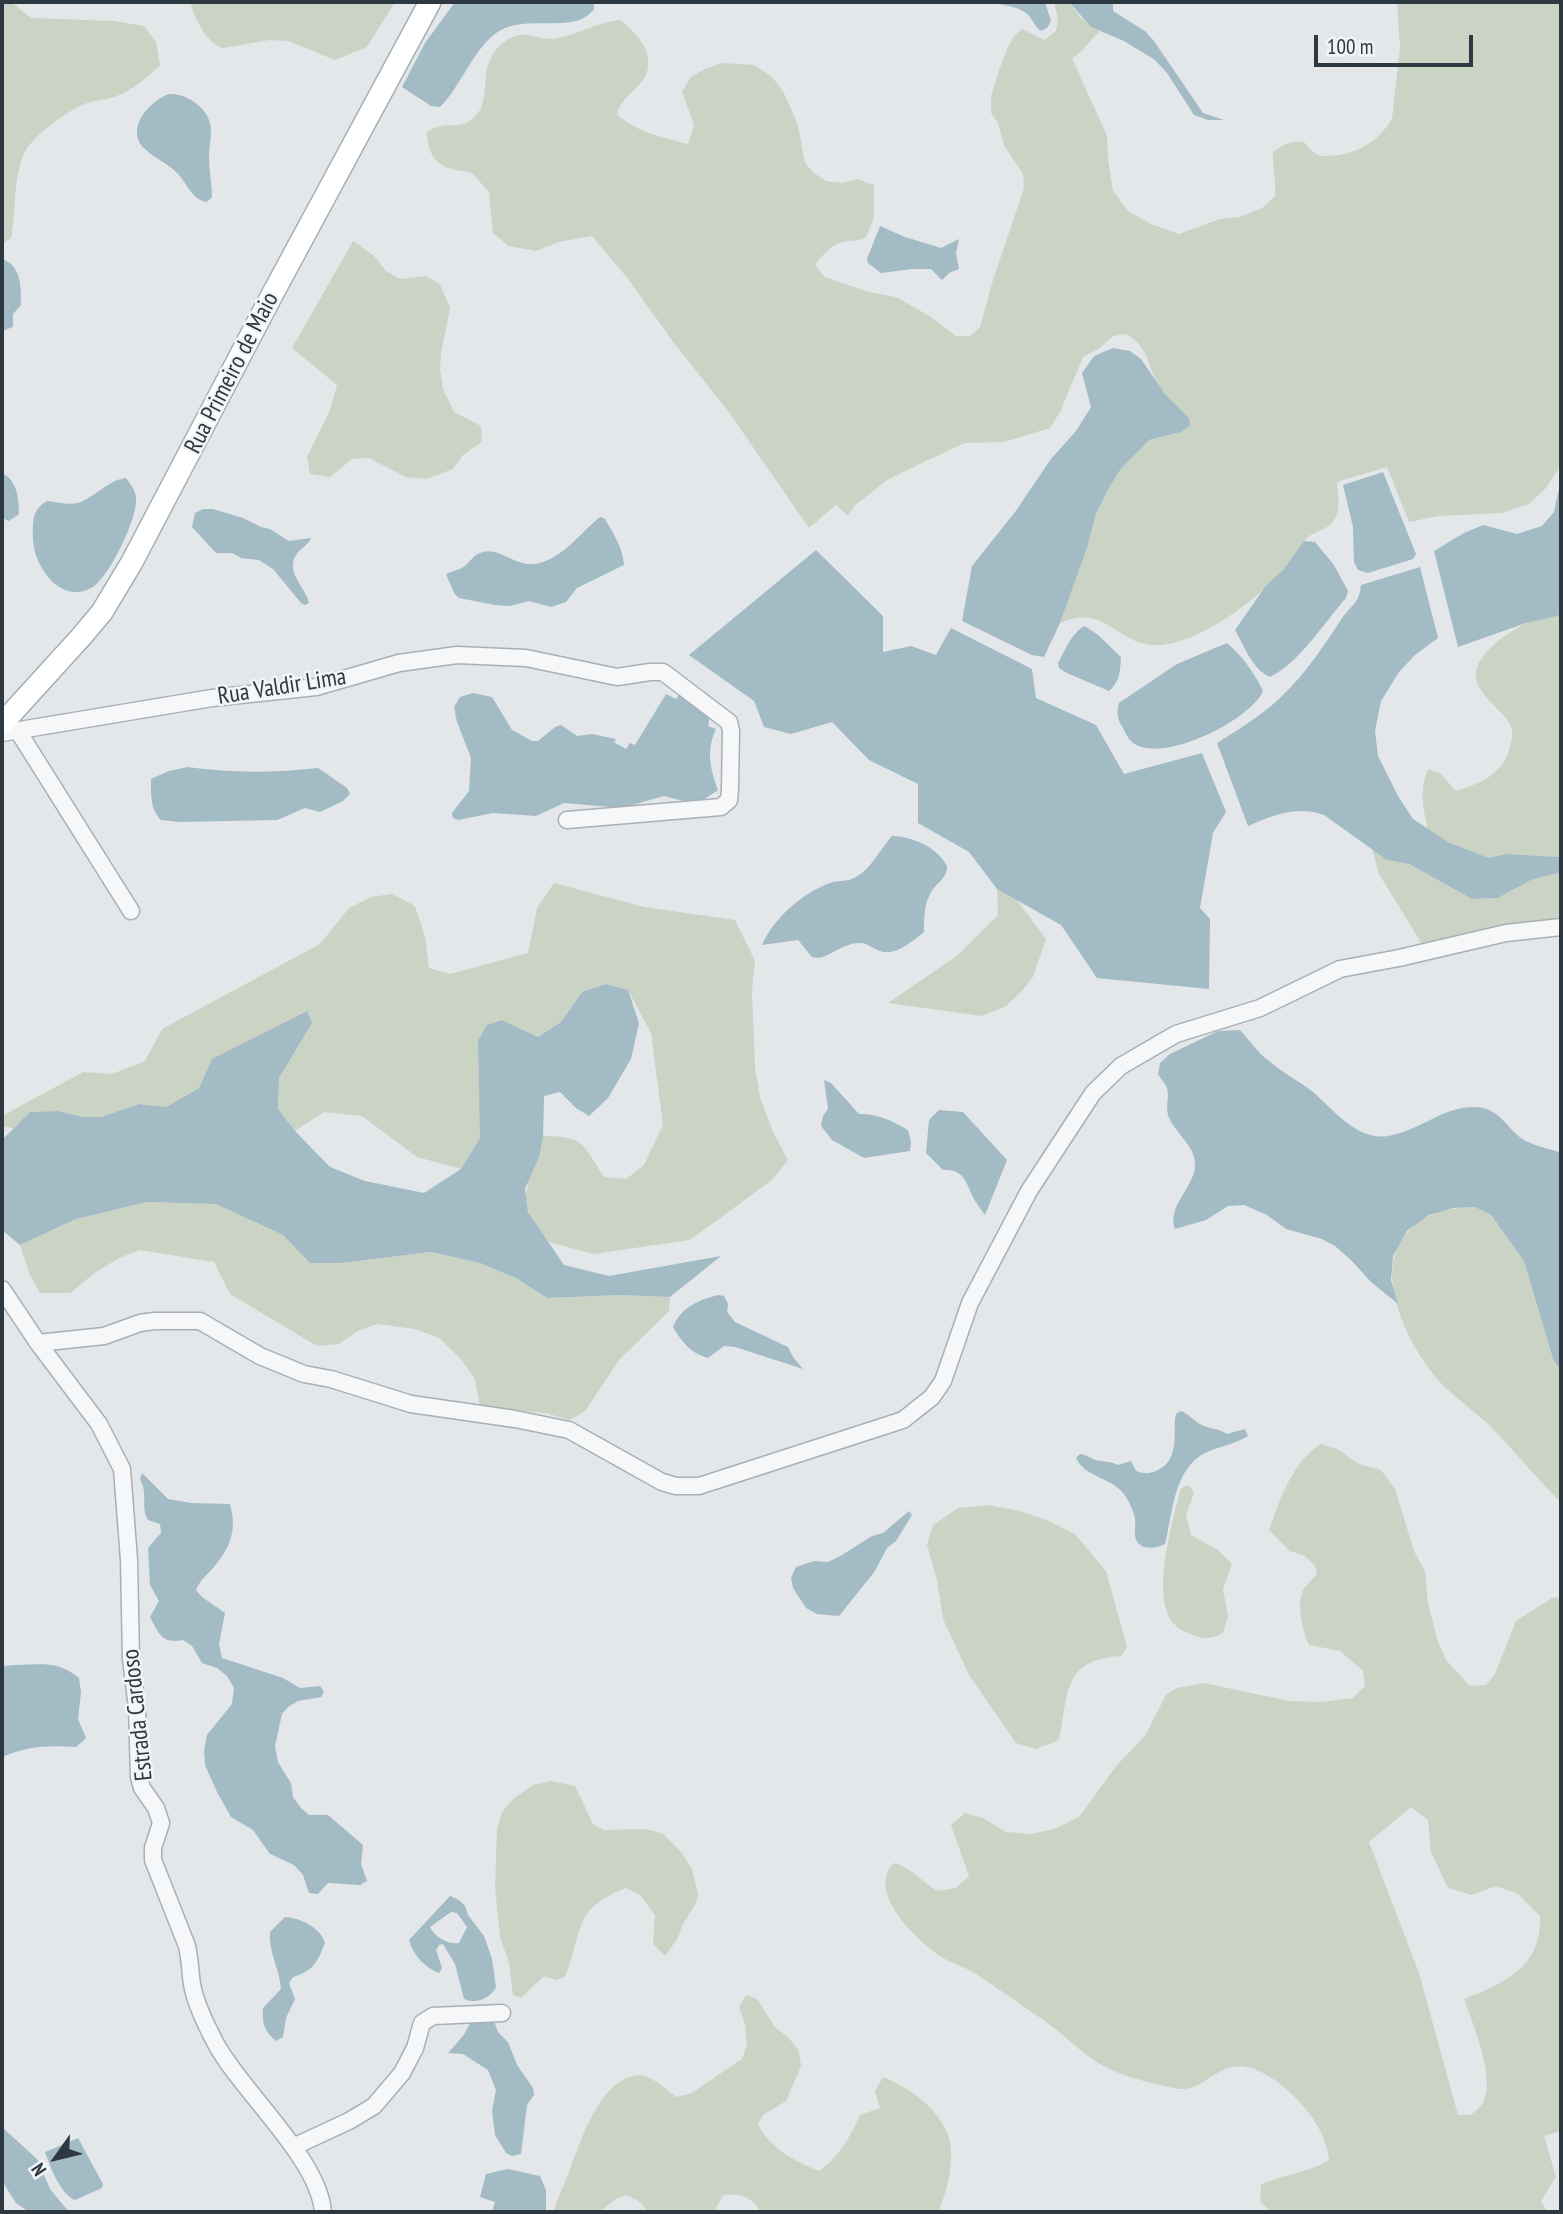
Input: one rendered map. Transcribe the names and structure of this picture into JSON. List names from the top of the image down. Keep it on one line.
{"streets":{"main road":["Rua Primeiro de Maio"],"street":["Rua Valdir Lima","Estrada Cardoso"]},"crossings":[["Rua Primeiro de Maio","Rua Valdir Lima"]],"scale_bar":"100 m","north":"bottom left"}
